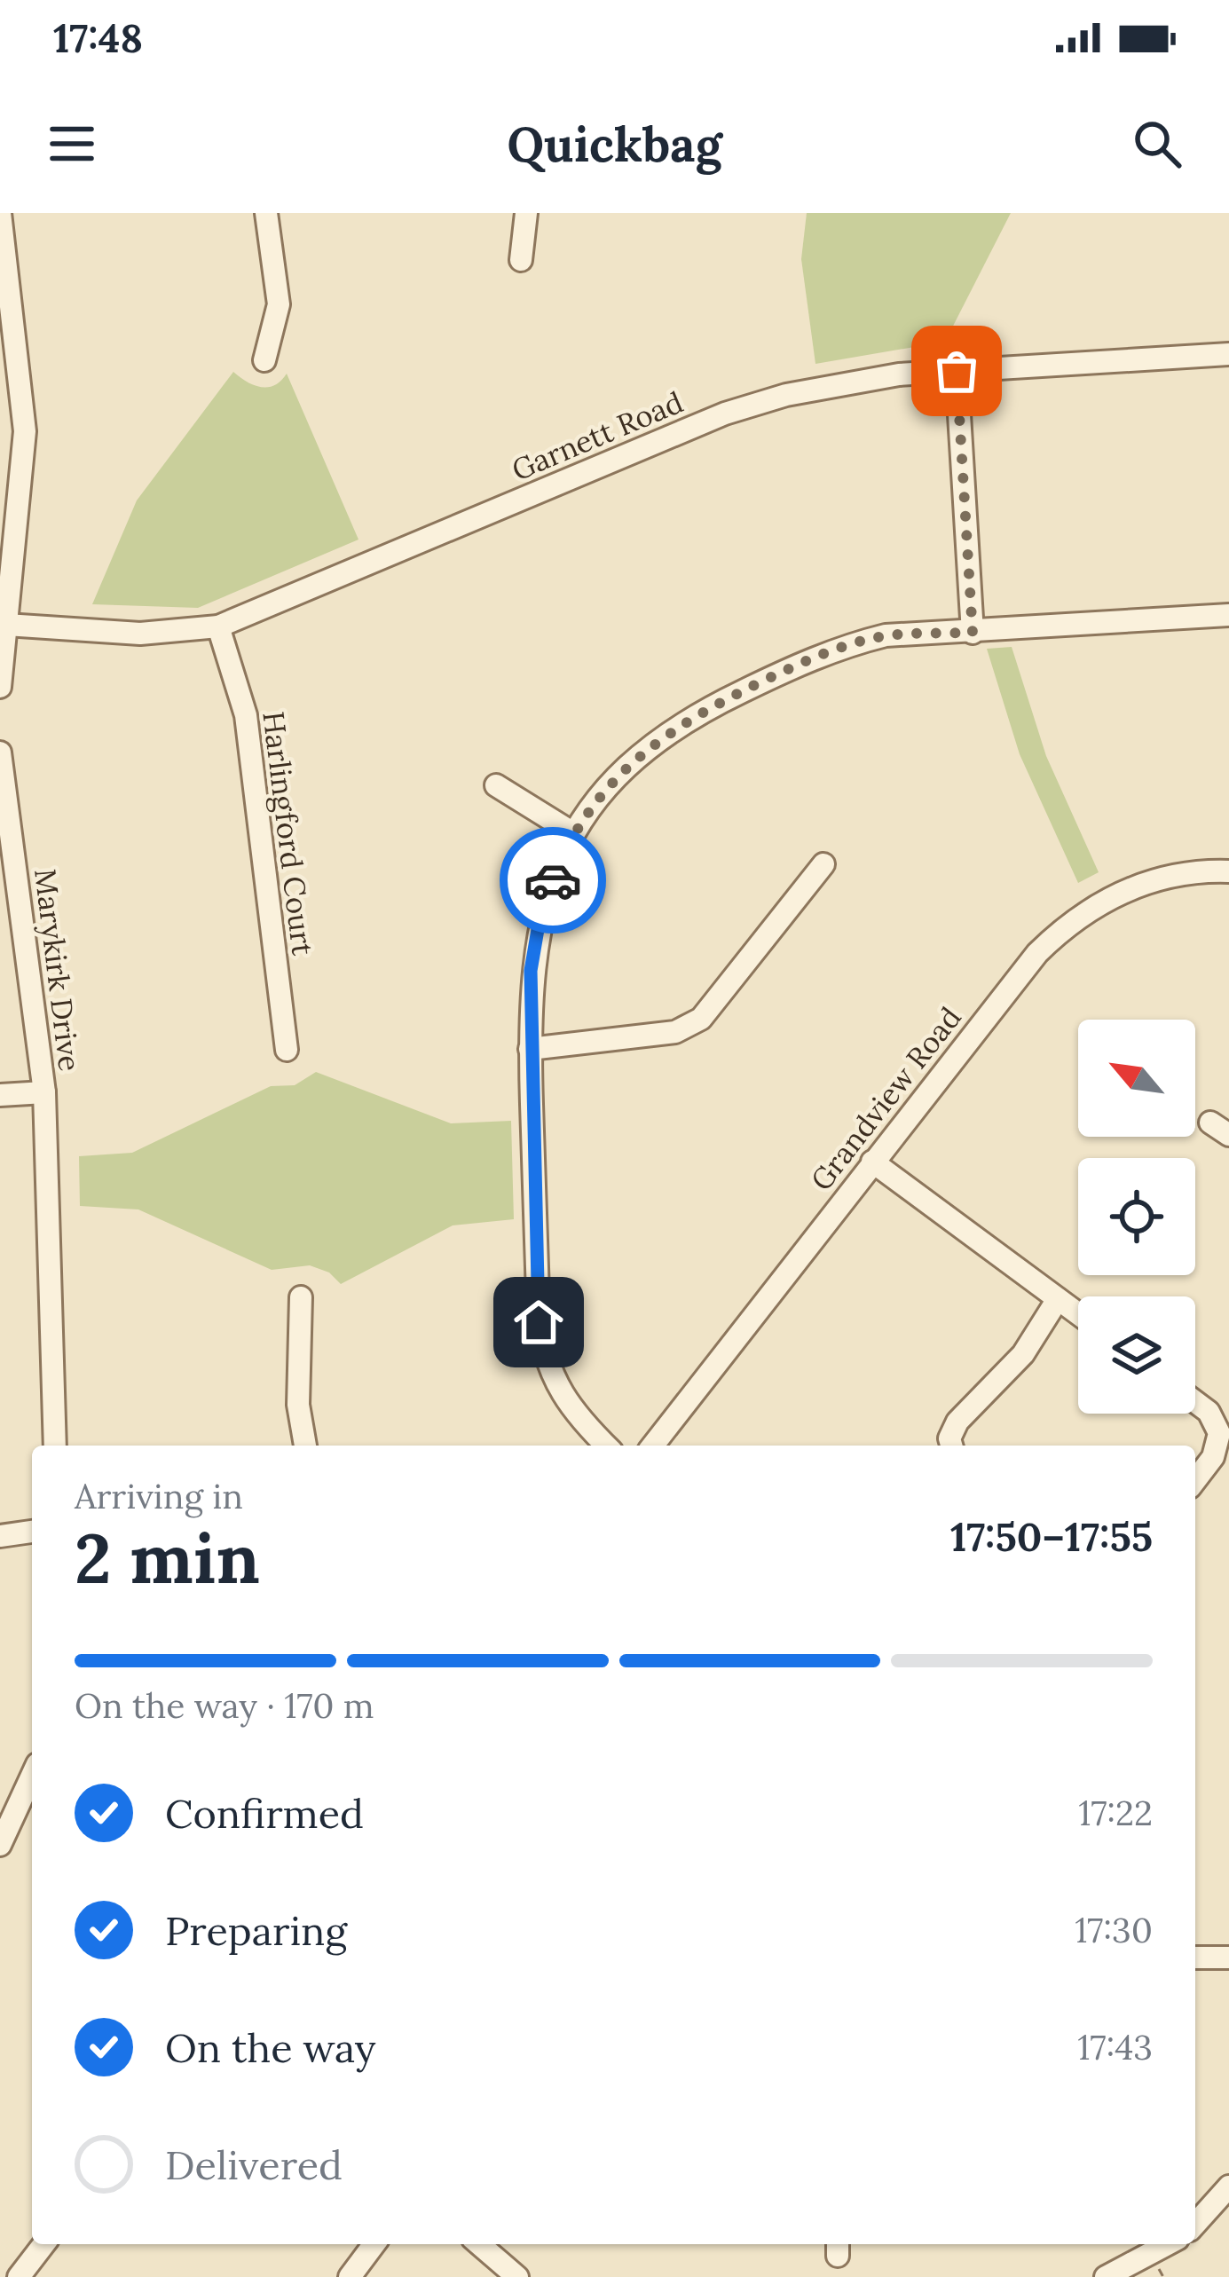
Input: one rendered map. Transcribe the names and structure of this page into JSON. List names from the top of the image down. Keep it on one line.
{"streets":{"street":["Garnett Road","Harlingford Court","Marykirk Drive","Grandview Road"]},"crossings":[["Garnett Road","Harlingford Court"]],"north":"top left","page":{"status":"17:48","header":"Quickbag","heading":["2 min","Arriving in","17:50–17:55"],"bar":"On the way · 170 m","list":[["Confirmed","17:22"],["Preparing","17:30"],["On the way","17:43"],"Delivered"]}}
